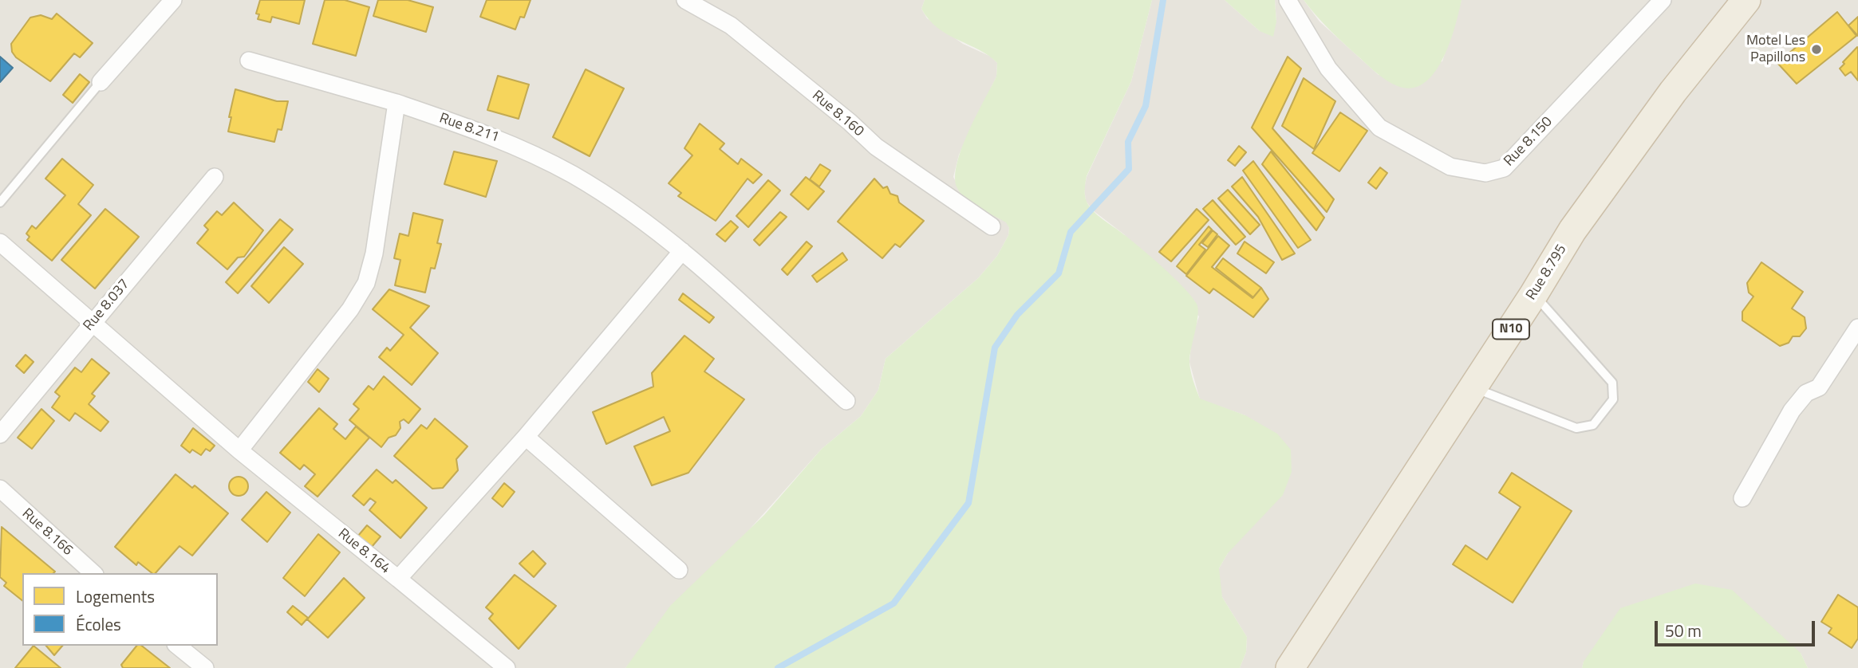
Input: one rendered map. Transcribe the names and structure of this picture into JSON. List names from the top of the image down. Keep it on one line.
{"streets":{"highway":["Rue 8.795","N10"],"street":["Rue 8.160","Rue 8.211","Rue 8.150","Rue 8.037","Rue 8.166","Rue 8.164"]},"crossings":[["Rue 8.211","Rue 8.164"],["Rue 8.037","Rue 8.164"]],"places":["Motel Les Papillons"],"legend":["Logements","Écoles"],"scale_bar":"50 m"}
